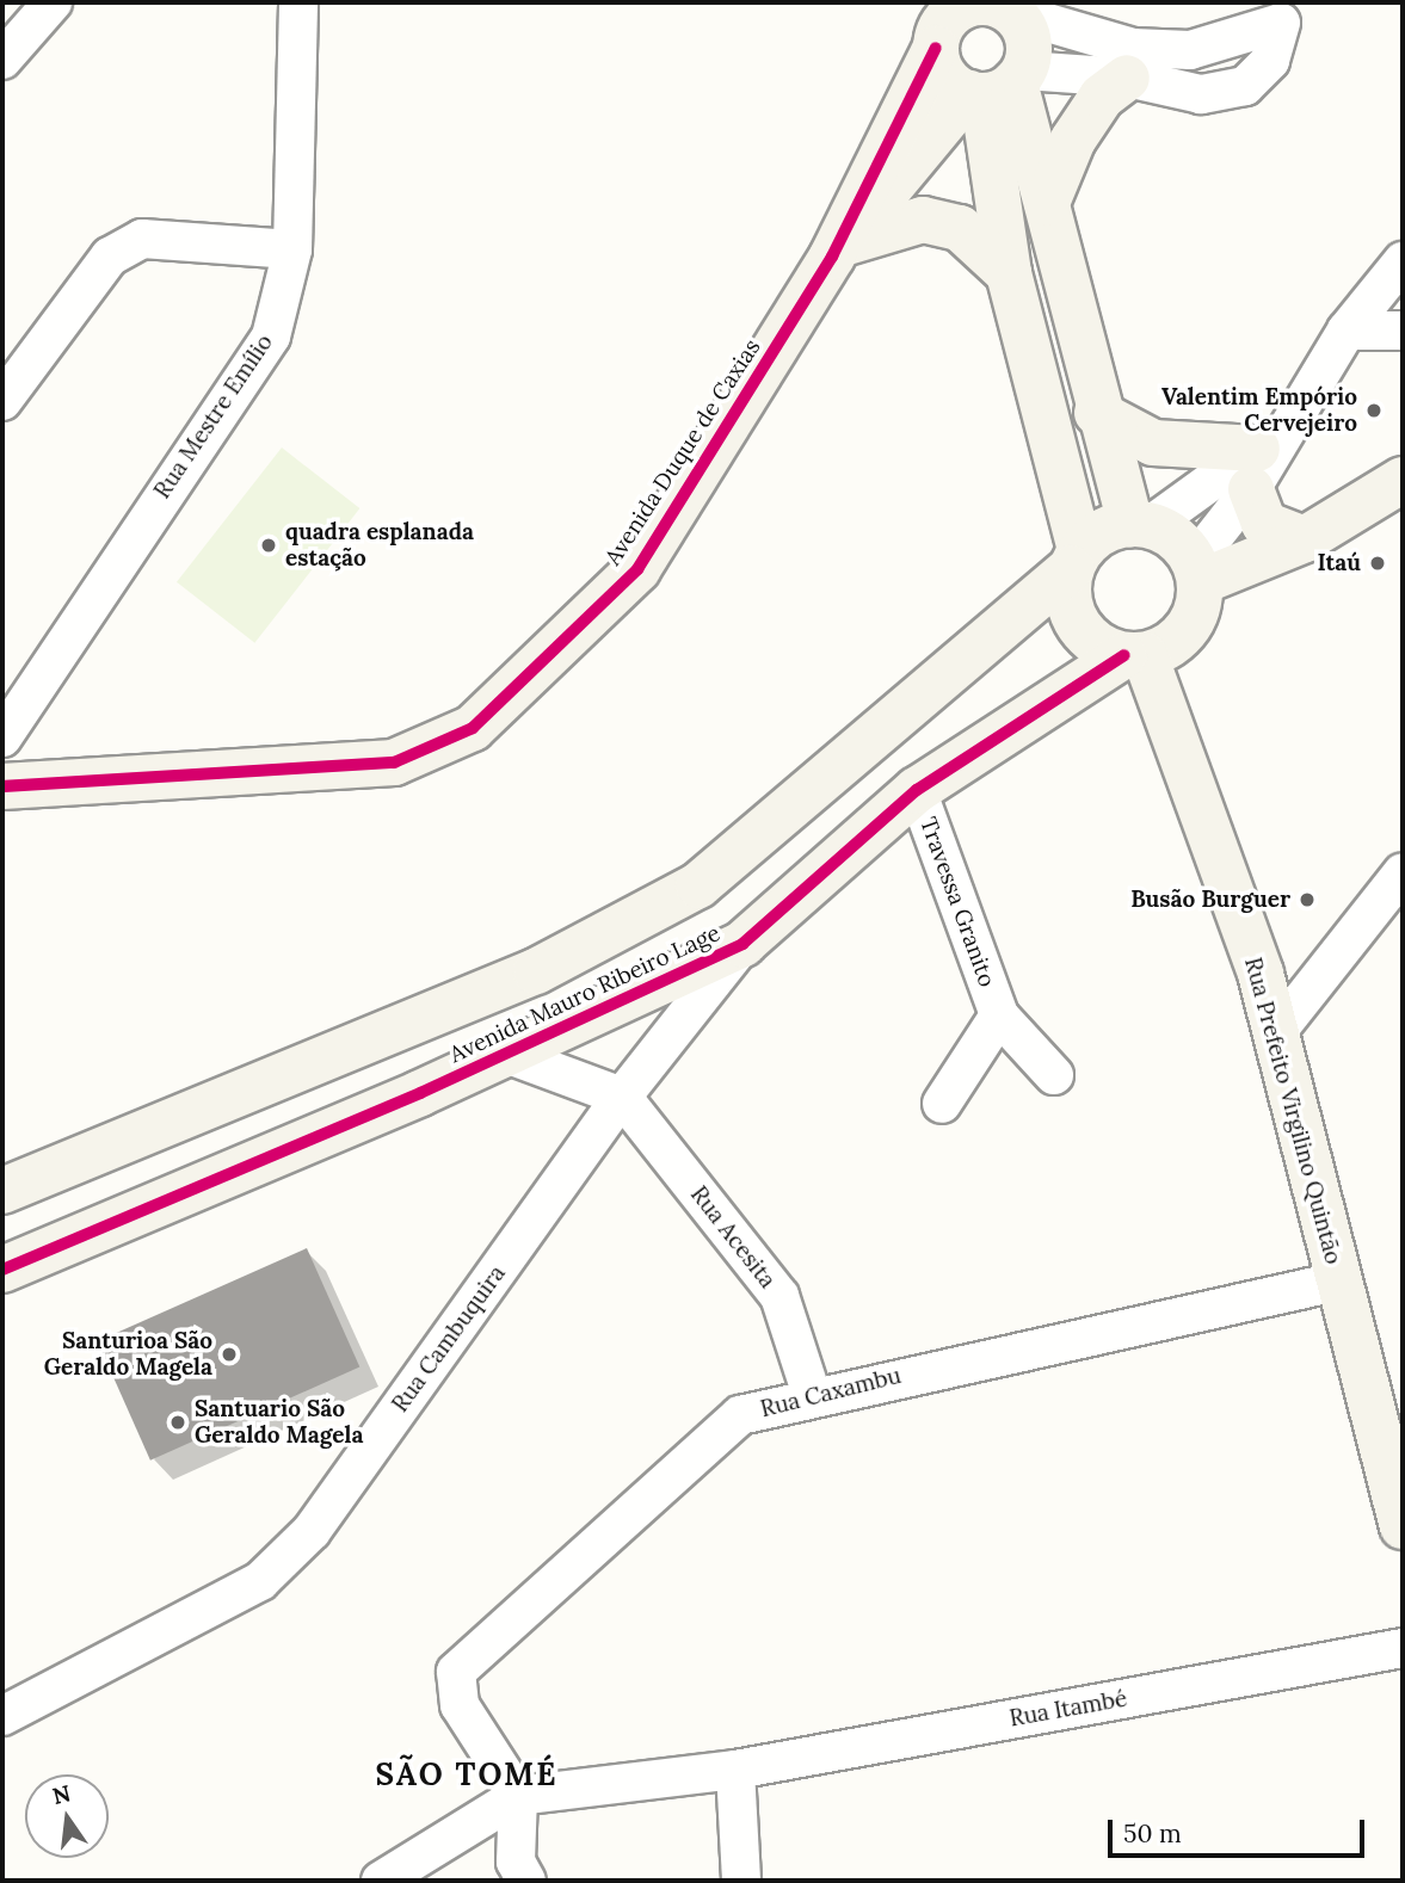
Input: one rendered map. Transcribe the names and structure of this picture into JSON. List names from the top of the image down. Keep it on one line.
{"streets":{"street":["Rua Mestre Emílio","Avenida Duque de Caxias","Travessa Granito","Avenida Mauro Ribeiro Lage","Rua Prefeito Virgilino Quintão","Rua Acesita","Rua Cambuquira","Rua Caxambu","Rua Itambé"]},"crossings":[["Travessa Granito","Avenida Mauro Ribeiro Lage"],["Avenida Mauro Ribeiro Lage","Rua Prefeito Virgilino Quintão"],["Avenida Mauro Ribeiro Lage","Rua Cambuquira"],["Rua Prefeito Virgilino Quintão","Rua Caxambu"],["Rua Acesita","Rua Cambuquira"],["Rua Acesita","Rua Caxambu"],["Rua Caxambu","Rua Itambé"]],"districts":["SÃO TOMÉ"],"places":["Valentim Empório Cervejeiro","quadra esplanada estação","Itaú","Busão Burguer","Santurioa São Geraldo Magela","Santuario São Geraldo Magela"],"scale_bar":"50 m","north":"top"}
